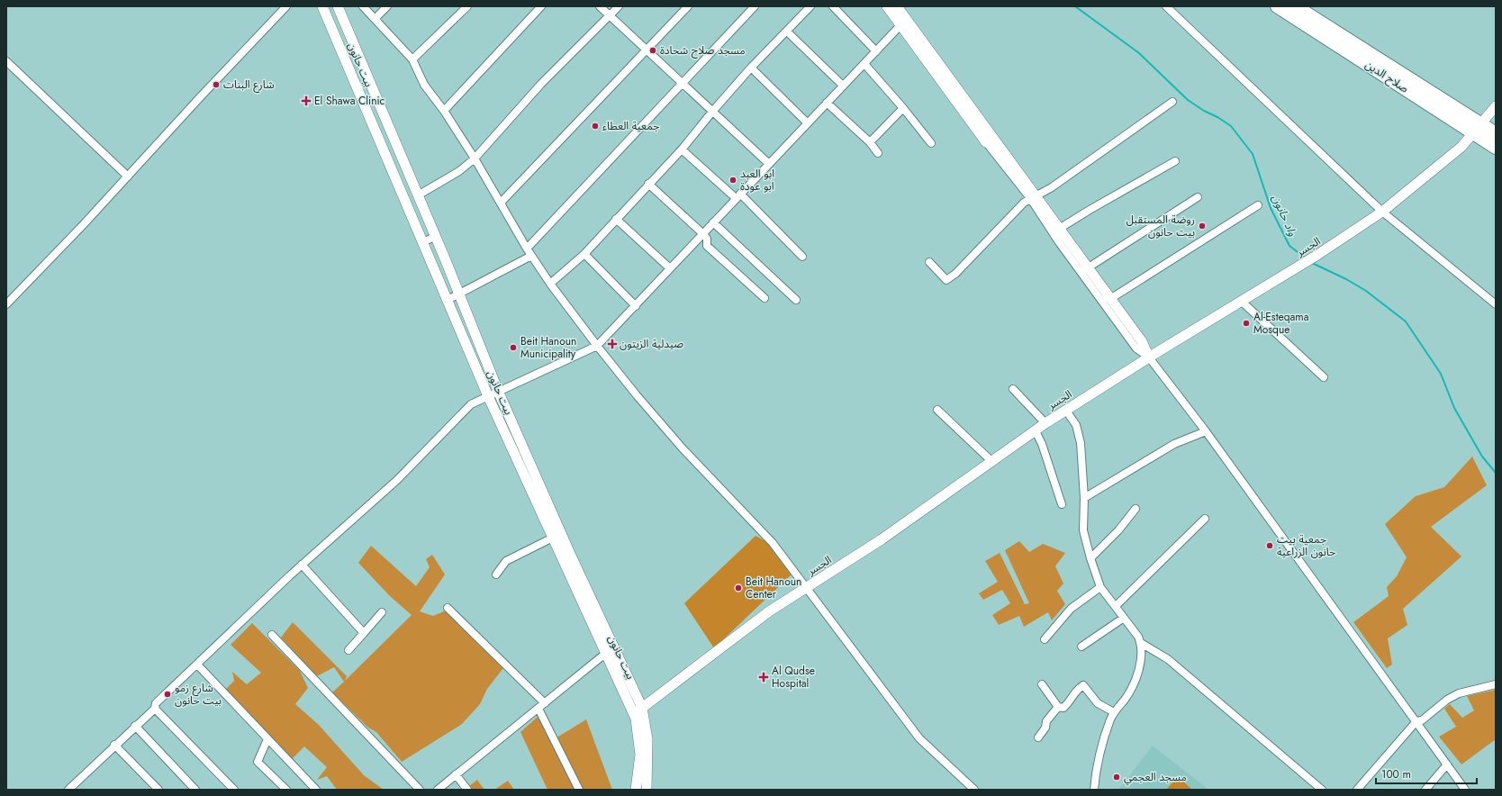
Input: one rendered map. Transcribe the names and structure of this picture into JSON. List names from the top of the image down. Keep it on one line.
{"streets":{"highway":["صلاح الدين"],"main road":["بيت حانون","الجسر"]},"crossings":[["بيت حانون","الجسر"],["صلاح الدين","الجسر"]],"water":["واد حانون"],"places":{"other":["مسجد صلاح شحادة","شارع البنات","جمعية العطاء","ابو العبد ابو عودة","روضة المستقبل بيت حانون","Al-Esteqama Mosque","Beit Hanoun Municipality","جمعية بيت حانون الزراعية","Beit Hanoun Center","شارع زمو بيت حانون","مسجد العجمي"],"health":["El Shawa Clinic","صيدلية الزيتون","Al Qudse Hospital"]},"scale_bar":"100 m"}
